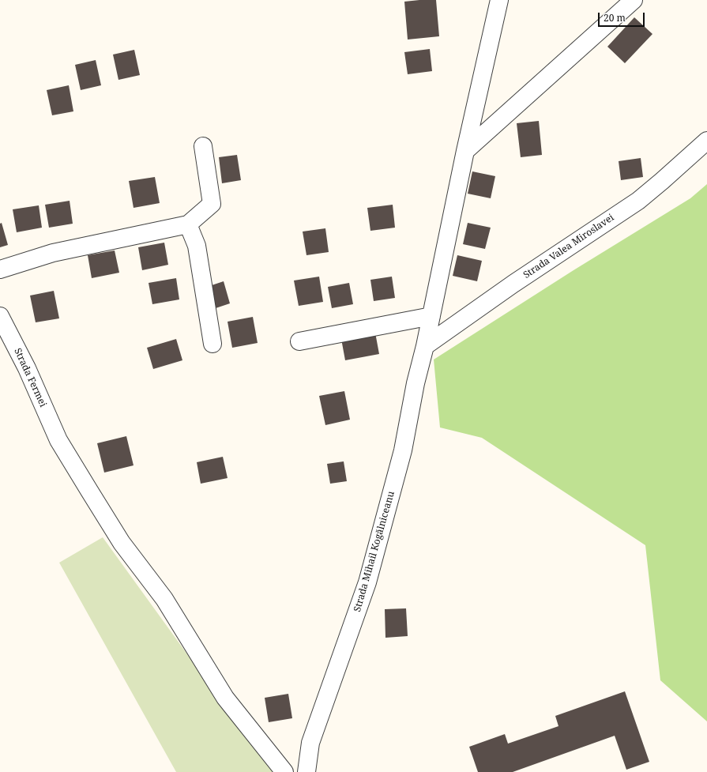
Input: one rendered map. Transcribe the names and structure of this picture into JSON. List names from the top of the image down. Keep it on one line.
{"streets":{"street":["Strada Valea Miroslavei","Strada Fermei","Strada Mihail Kogălniceanu"]},"crossings":[["Strada Valea Miroslavei","Strada Mihail Kogălniceanu"]],"scale_bar":"20 m"}
